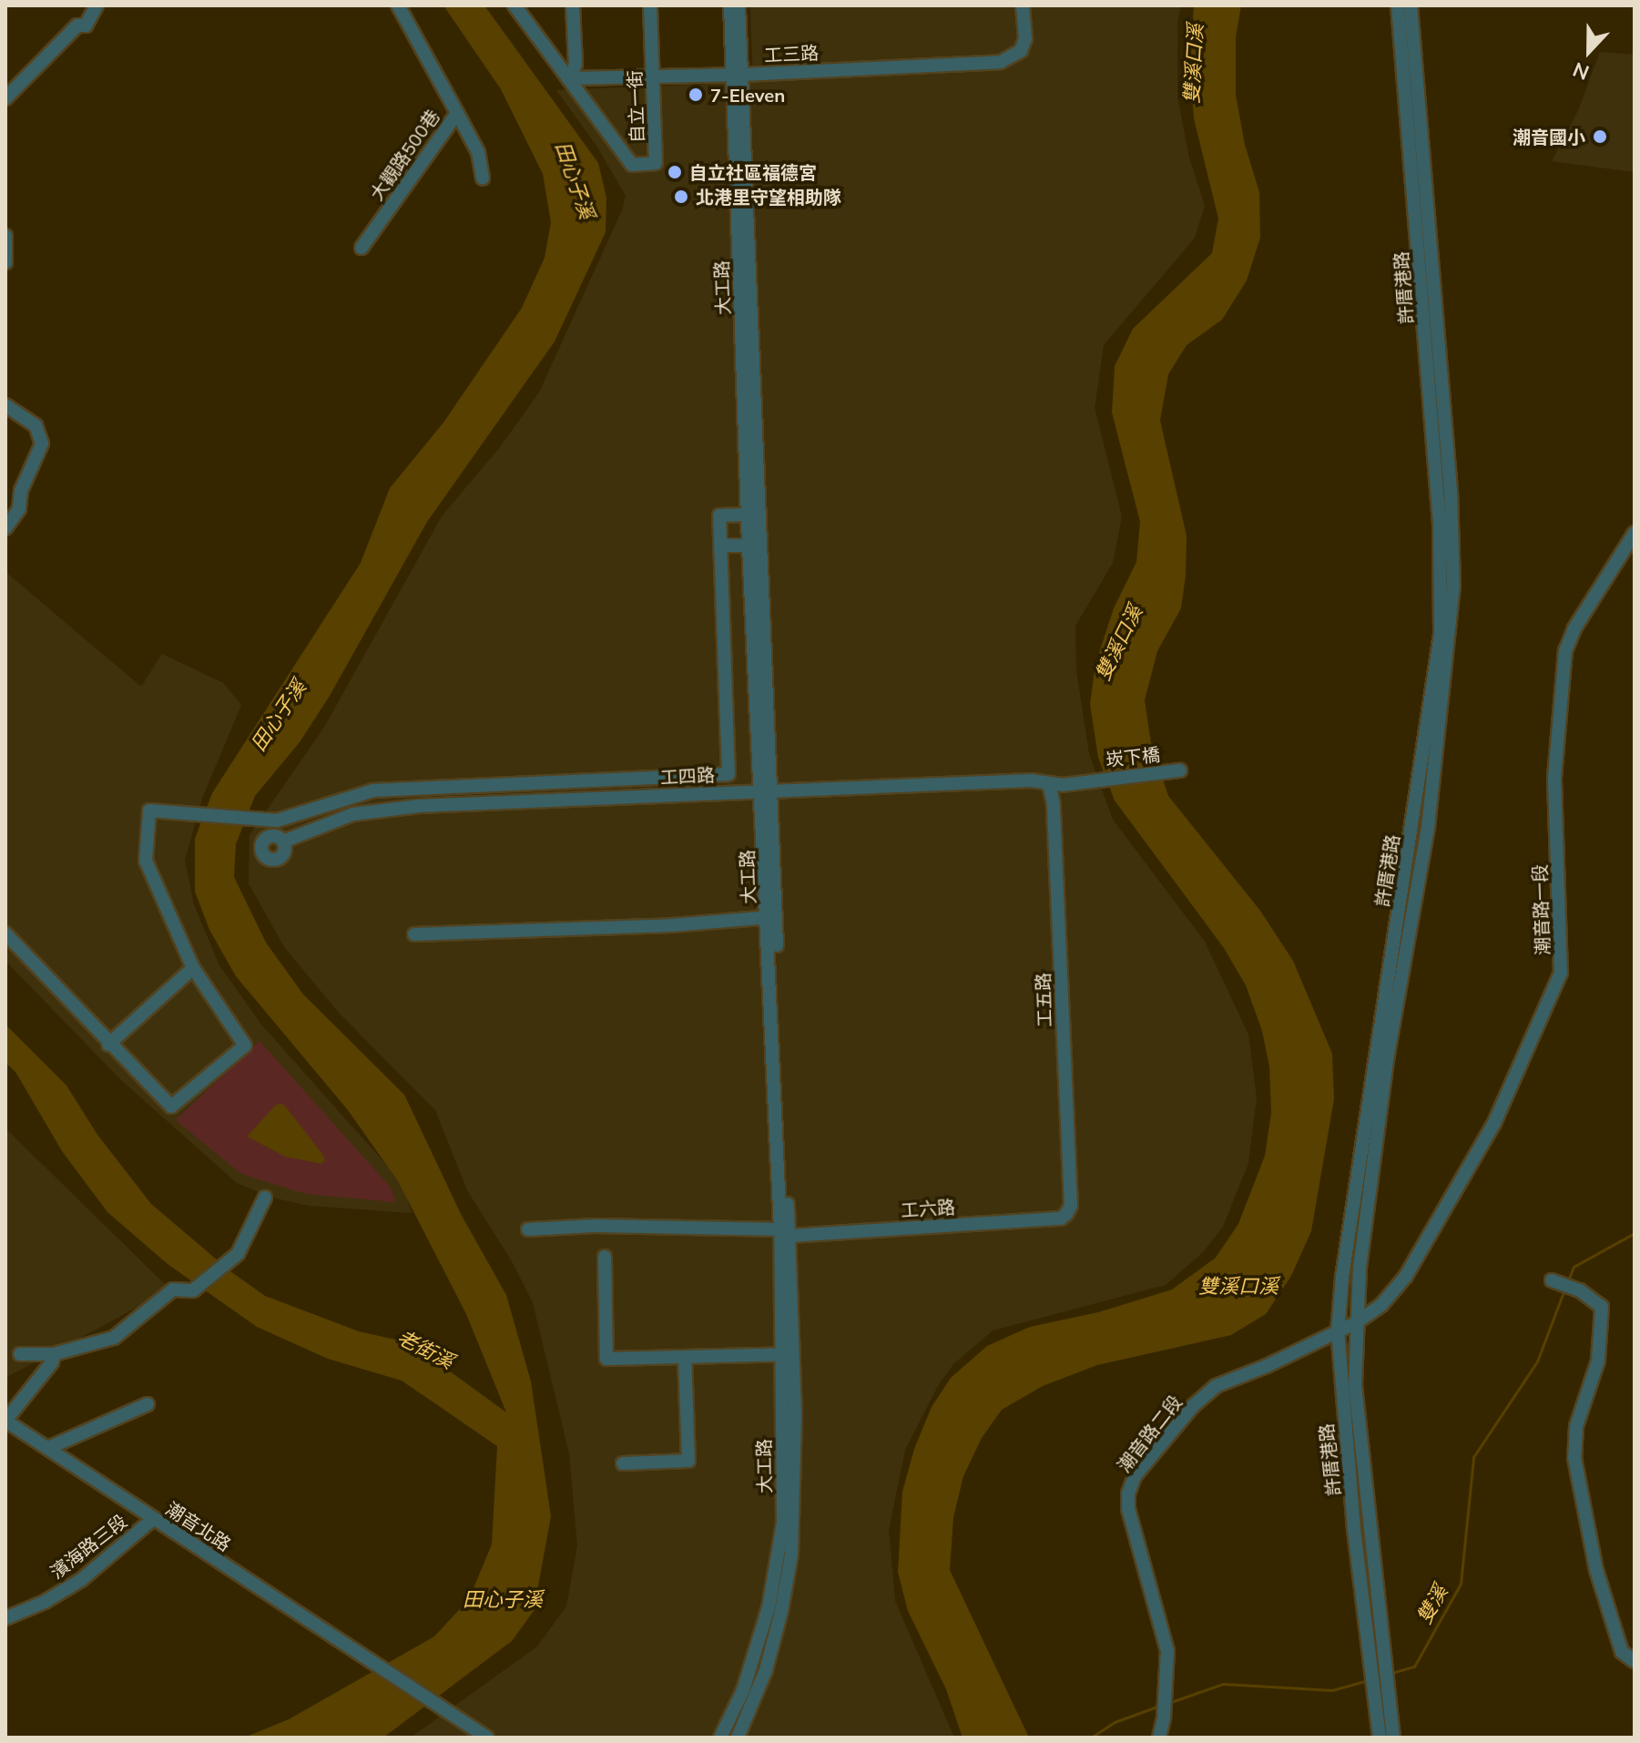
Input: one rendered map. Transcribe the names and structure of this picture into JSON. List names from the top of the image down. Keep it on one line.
{"streets":{"street":["工三路","自立一街","大觀路500巷","大工路","許厝港路","崁下橋","工四路","潮音路一段","工五路","工六路","潮音路二段","潮音北路","濱海路三段"]},"crossings":[["工三路","自立一街"],["工三路","大工路"],["大工路","工四路"],["大工路","工六路"],["許厝港路","潮音路一段"],["許厝港路","潮音路二段"],["崁下橋","工四路"],["工四路","工五路"],["潮音路一段","潮音路二段"],["工五路","工六路"],["潮音北路","濱海路三段"]],"water":["雙溪口溪","田心子溪","老街溪","雙溪"],"places":["7-Eleven","潮音國小","自立社區福德宮","北港里守望相助隊"],"north":"bottom"}
